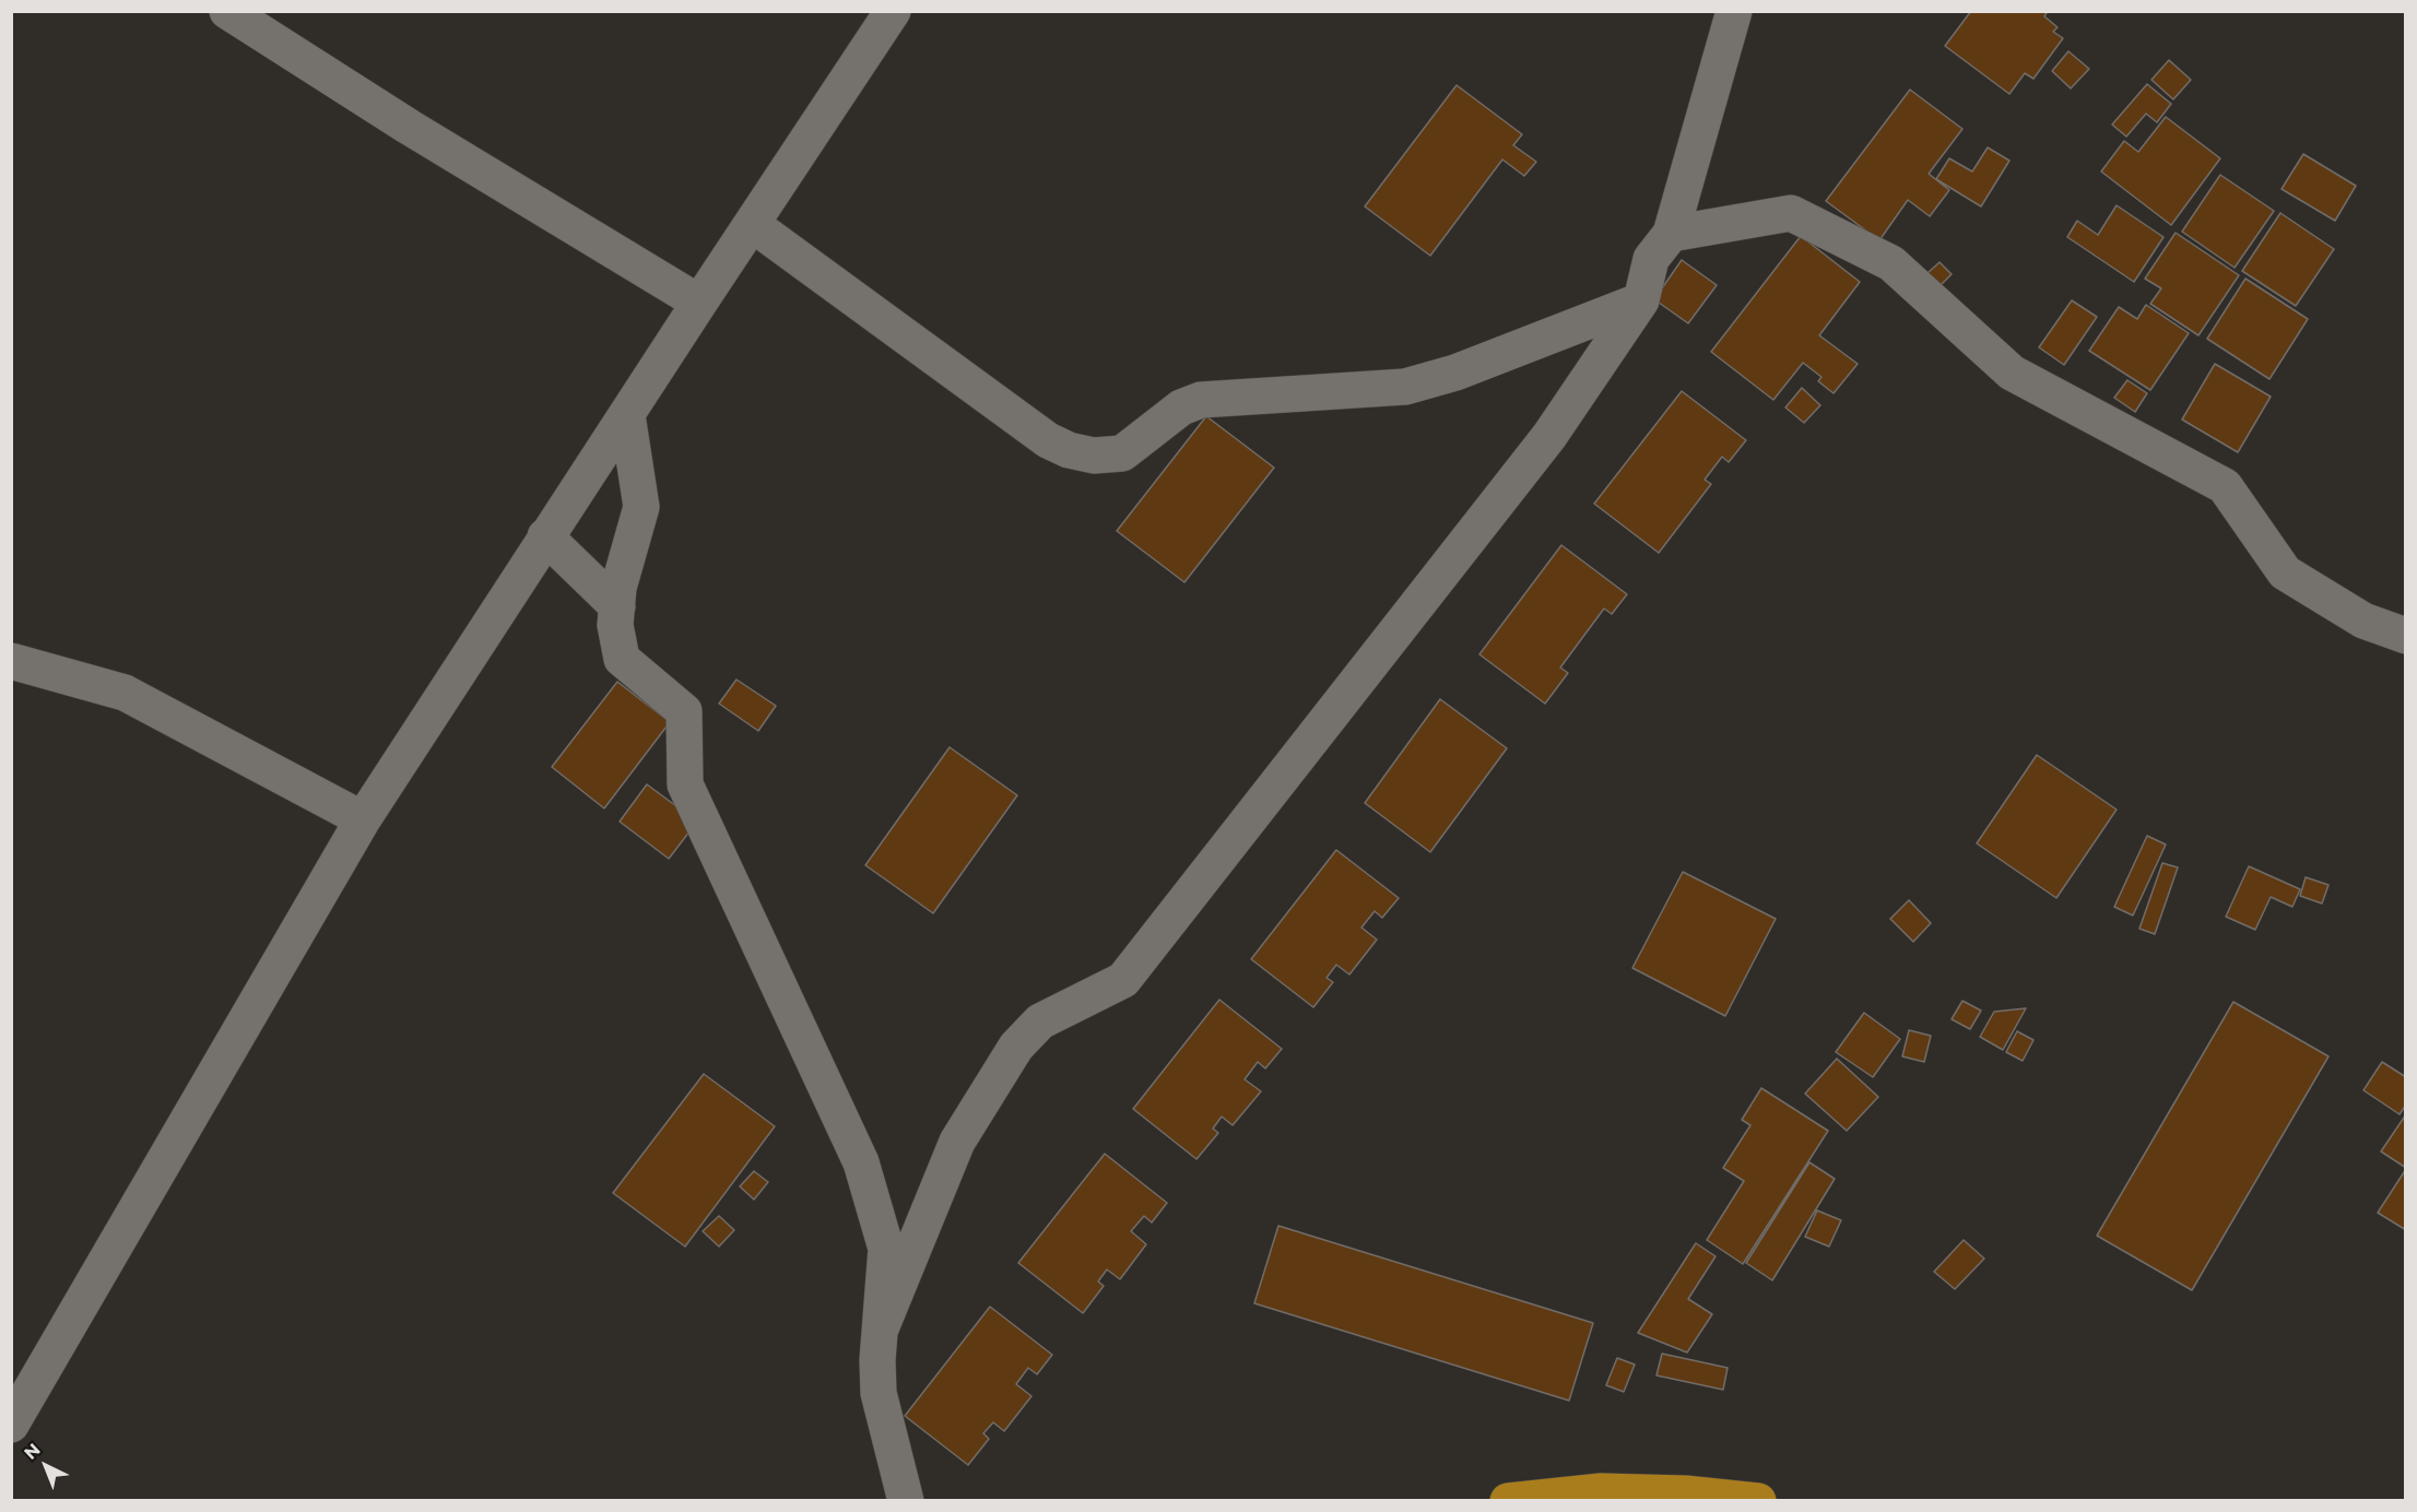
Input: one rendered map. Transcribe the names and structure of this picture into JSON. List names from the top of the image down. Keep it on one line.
{"north":"top left"}
